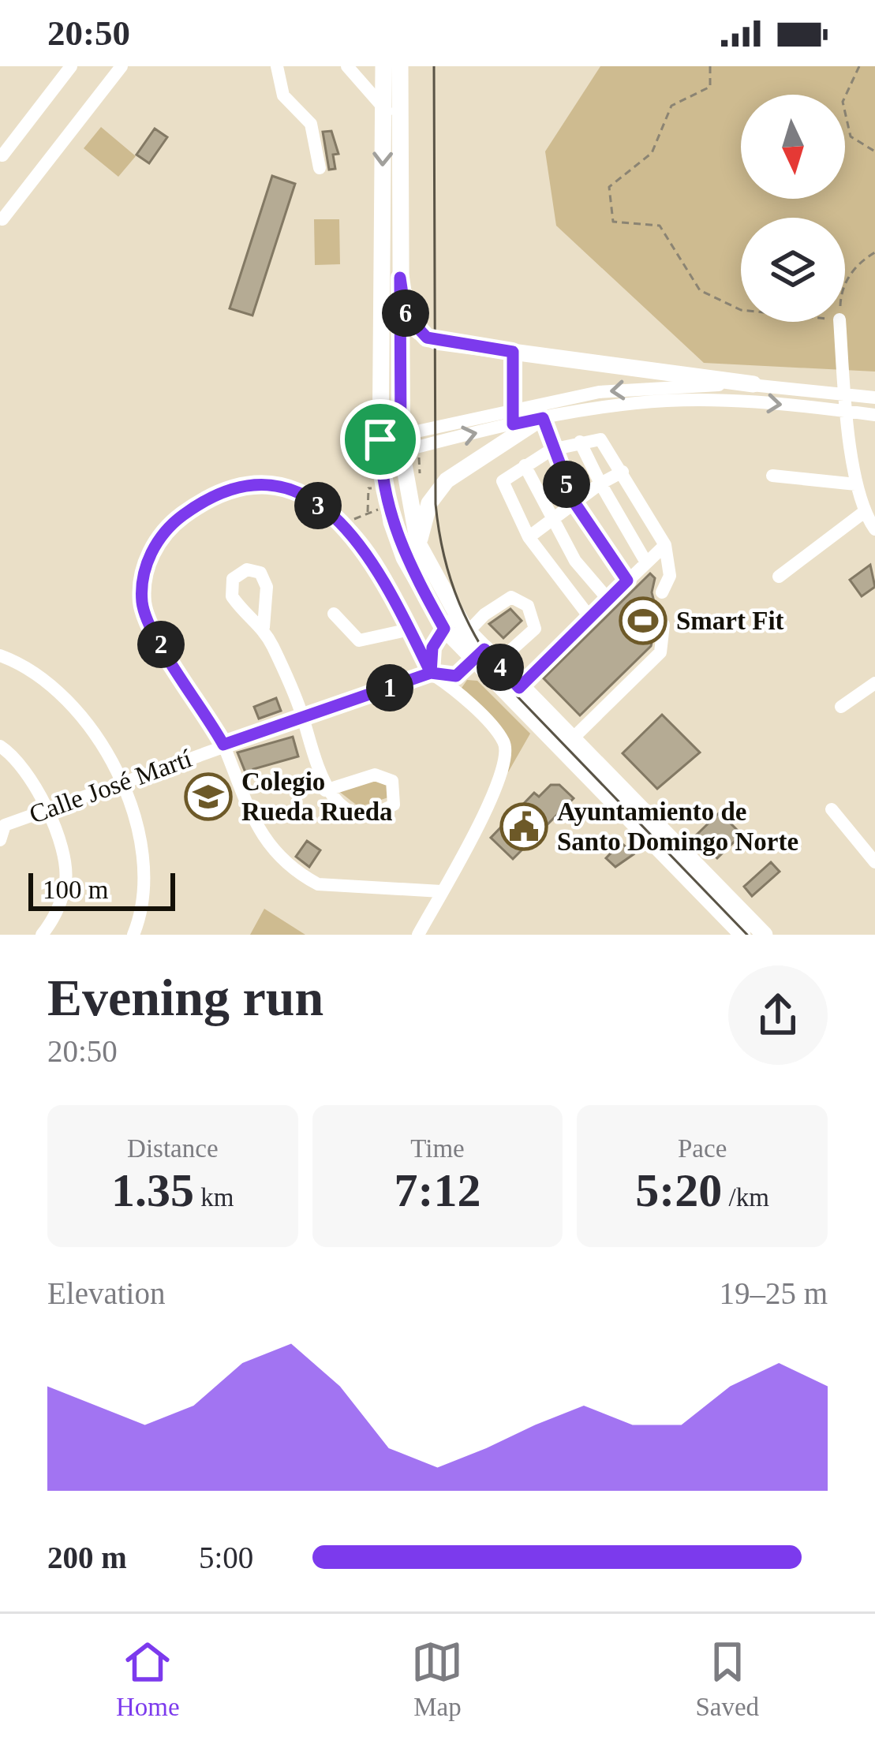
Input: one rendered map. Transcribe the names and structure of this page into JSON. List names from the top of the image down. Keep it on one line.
{"streets":{"street":["Calle José Martí"]},"places":{"sports":["Smart Fit"],"school or university":["Colegio Rueda Rueda"],"public building":["Ayuntamiento de Santo Domingo Norte"]},"scale_bar":"100 m","north":"bottom","page":{"status":"20:50","pins":["6","5","3","2","4","1"],"scale":"100 m","heading":["Evening run","20:50"],"stats":[["Distance","1.35 km"],["Time","7:12"],["Pace","5:20 /km"]],"chart":["Elevation","19–25 m"],"list":[{"name":"200 m","note":"5:00"}],"tabs":["Home","Map","Saved"]}}
